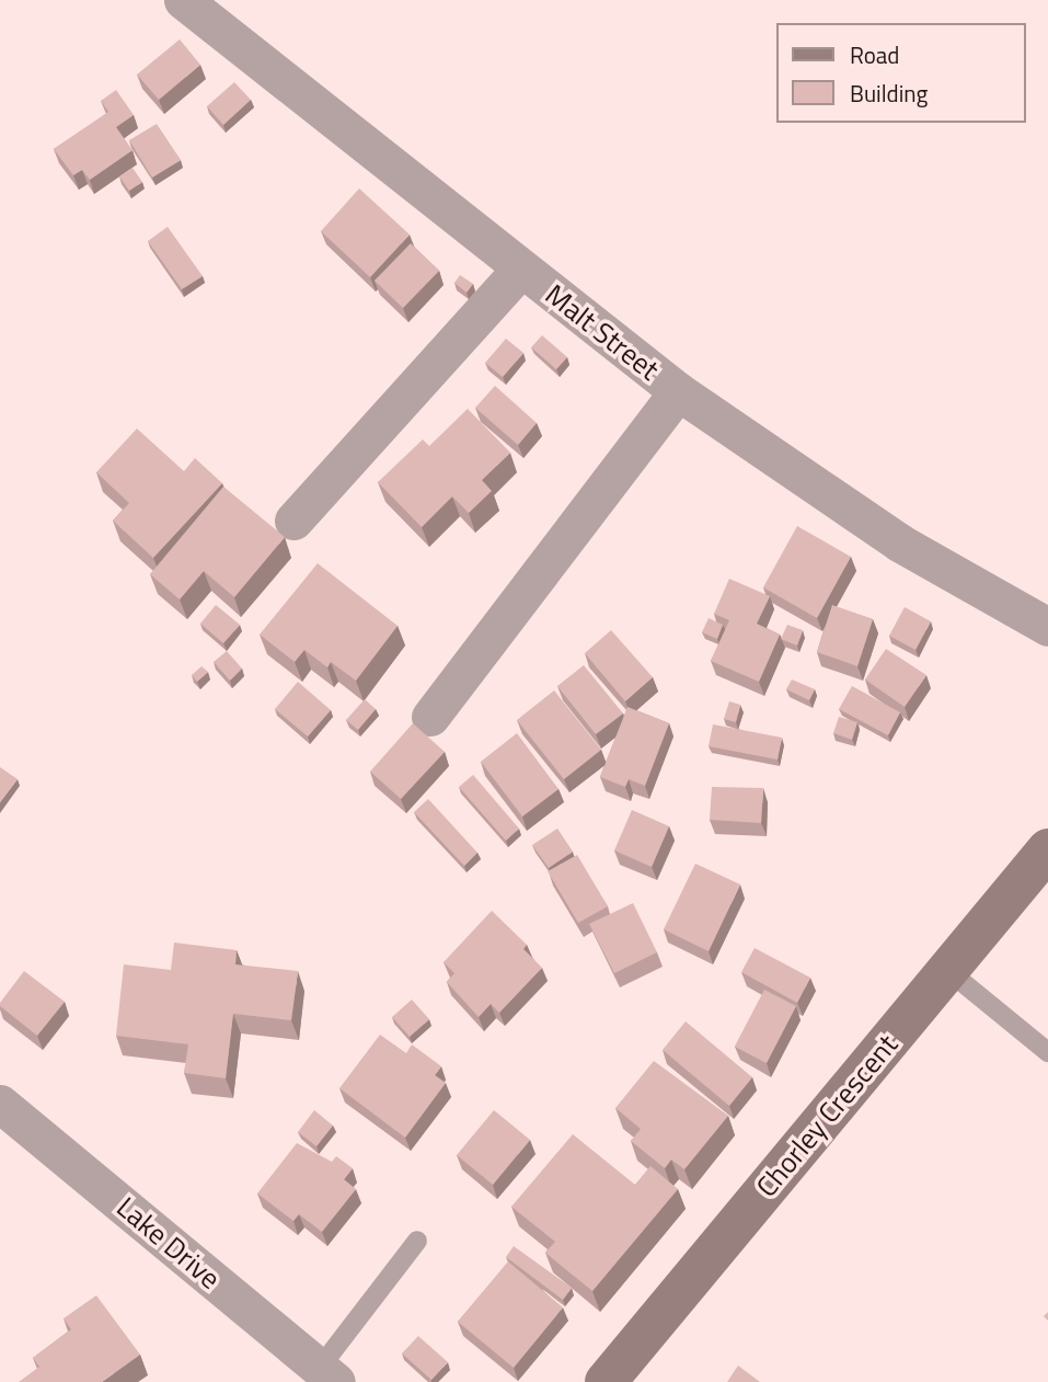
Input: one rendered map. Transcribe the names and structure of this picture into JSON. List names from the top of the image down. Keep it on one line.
{"streets":{"main road":["Chorley Crescent"],"street":["Malt Street","Lake Drive"]},"legend":["Road","Building"]}
